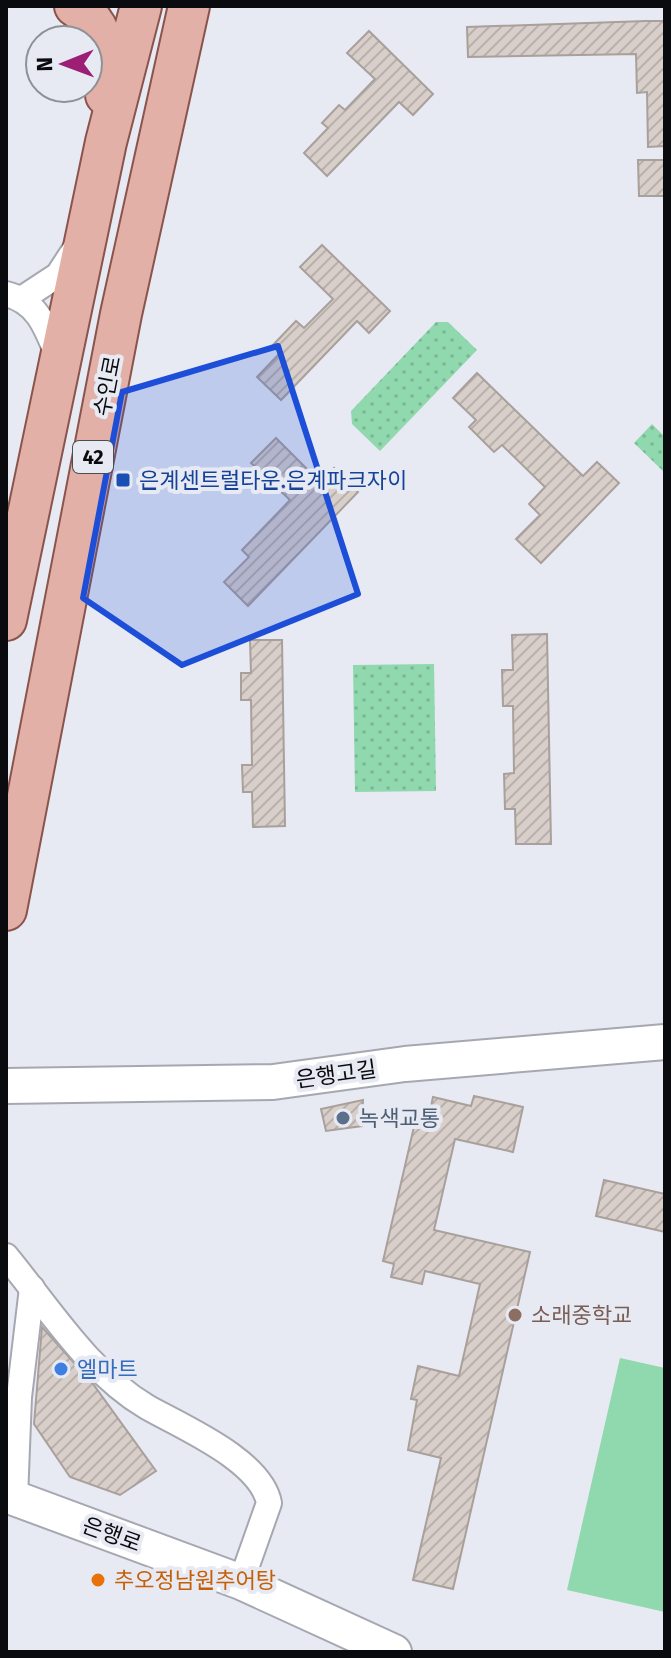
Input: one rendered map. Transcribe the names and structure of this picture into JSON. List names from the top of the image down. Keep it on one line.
{"streets":{"main road":["수인로","42"],"street":["은행고길","은행로"]},"places":{"transit":["은계센트럴타운.은계파크자이"],"other":["녹색교통","소래중학교","엘마트","추오정남원추어탕"]},"north":"left"}
